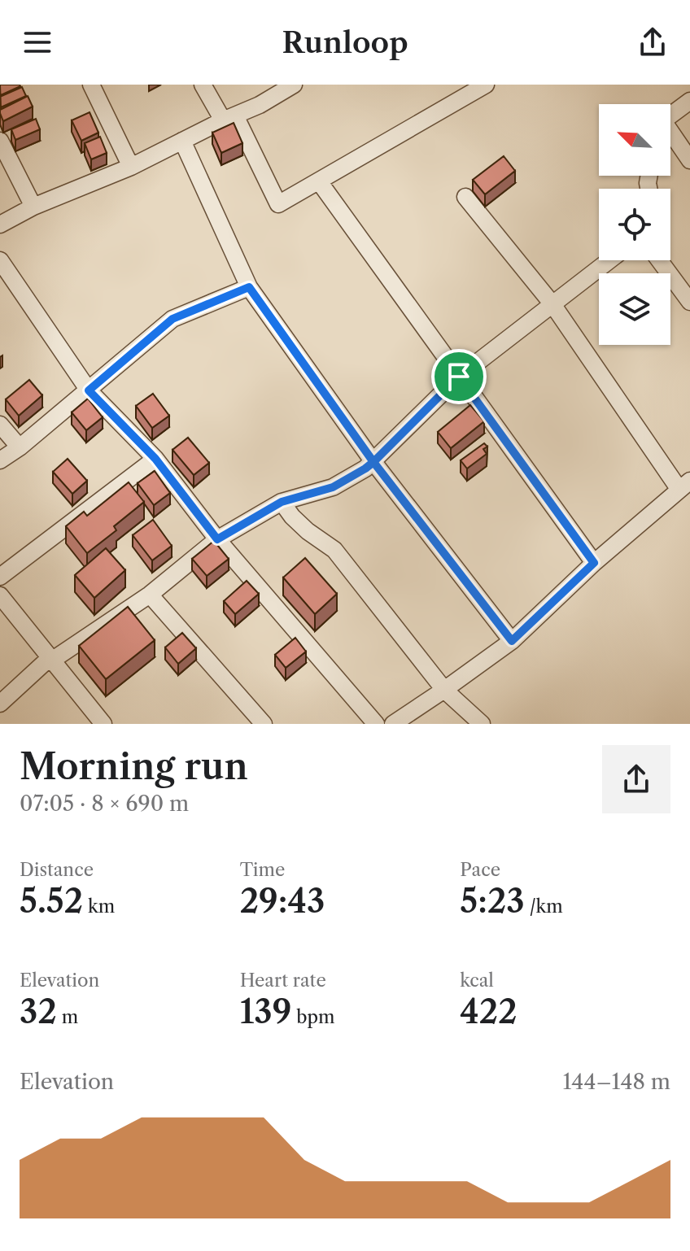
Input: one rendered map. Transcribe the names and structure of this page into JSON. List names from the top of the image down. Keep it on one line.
{"north":"top left","page":{"header":"Runloop","heading":["Morning run","07:05 · 8 × 690 m"],"stats":[["Distance","5.52 km"],["Time","29:43"],["Pace","5:23 /km"],["Elevation","32 m"],["Heart rate","139 bpm"],["kcal","422"]],"chart":["Elevation","144–148 m"]}}
